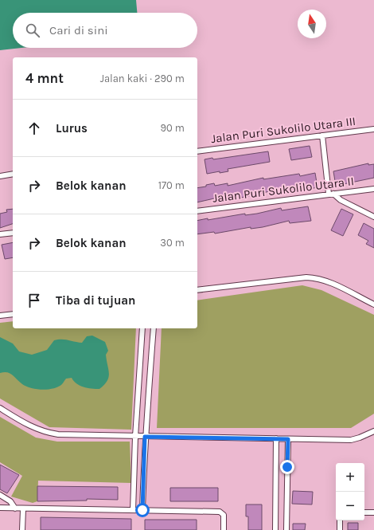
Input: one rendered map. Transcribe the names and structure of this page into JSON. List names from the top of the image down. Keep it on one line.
{"streets":{"street":["Jalan Puri Sukolilo Utara III","Jalan Puri Sukolilo Utara II"]},"north":"top","page":{"search":"Cari di sini","heading":["4 mnt","Jalan kaki · 290 m"],"list":[["Lurus","90 m"],["Belok kanan","170 m"],["Belok kanan","30 m"],"Tiba di tujuan"],"map_buttons":["+","−"]}}
